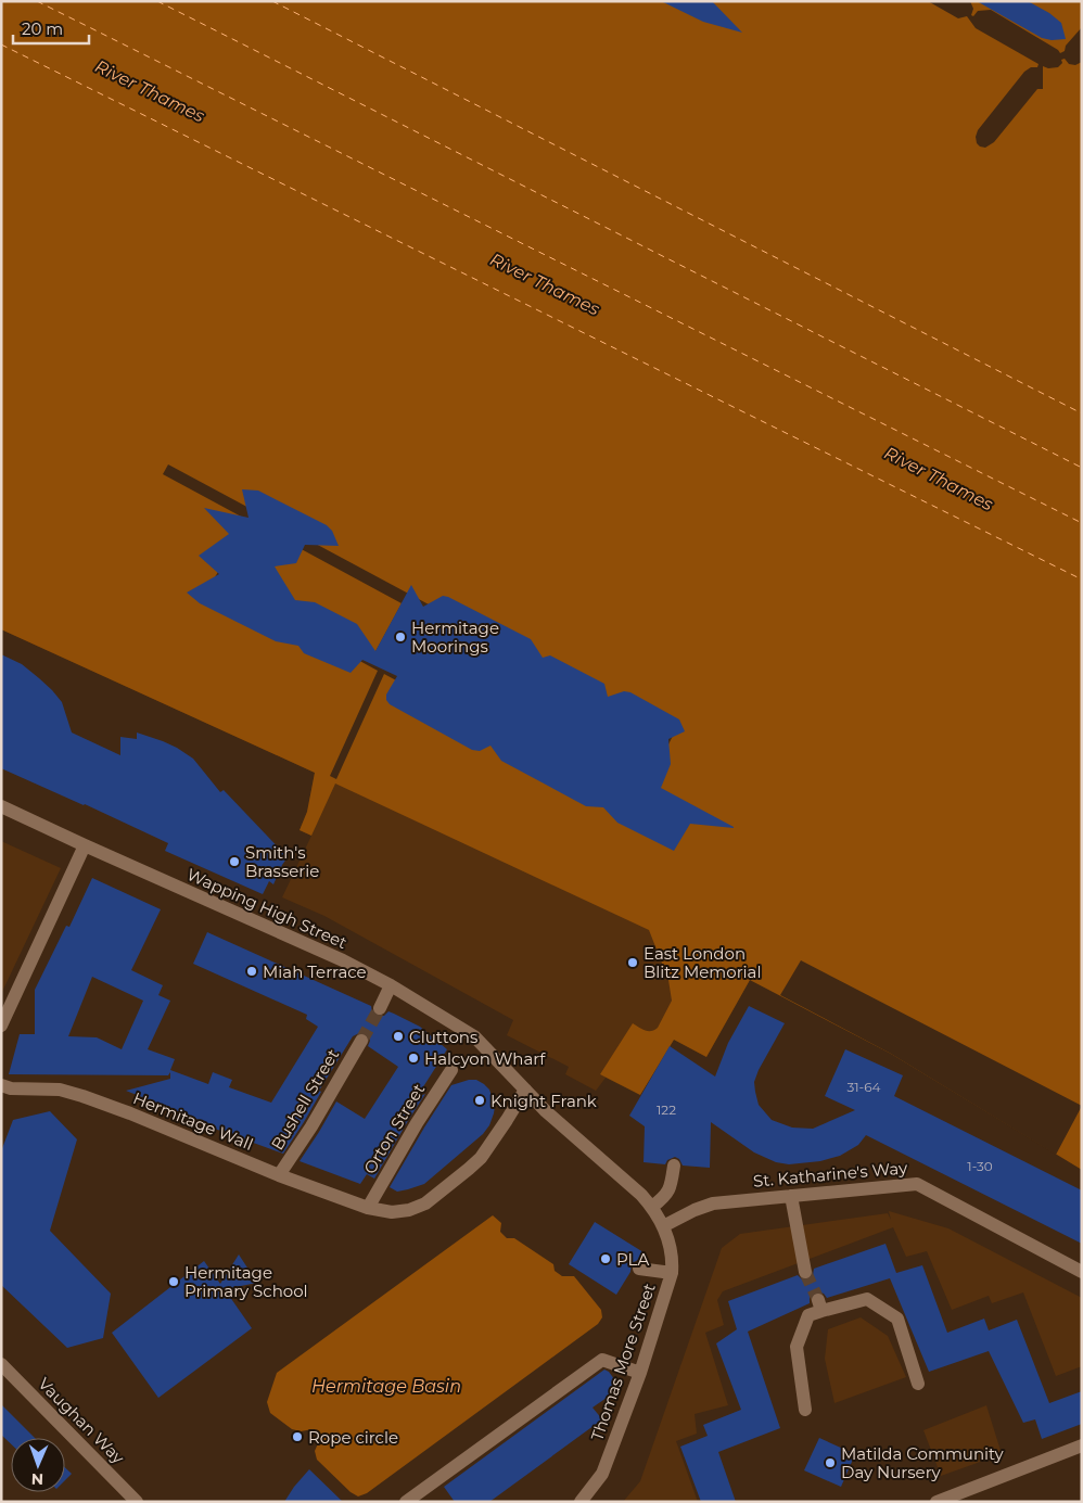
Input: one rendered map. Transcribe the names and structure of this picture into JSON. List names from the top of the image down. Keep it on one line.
{"streets":{"street":["Wapping High Street","Bushell Street","Hermitage Wall","Orton Street","St. Katharine's Way","Thomas More Street","Vaughan Way"]},"crossings":[["Wapping High Street","Hermitage Wall"],["Wapping High Street","St. Katharine's Way"],["Wapping High Street","Thomas More Street"],["Bushell Street","Hermitage Wall"],["Hermitage Wall","Orton Street"],["St. Katharine's Way","Thomas More Street"]],"water":["River Thames","Hermitage Basin"],"places":["Hermitage Moorings","Smith's Brasserie","East London Blitz Memorial","Miah Terrace","Cluttons","Halcyon Wharf","Knight Frank","PLA","Hermitage Primary School","Rope circle","Matilda Community Day Nursery"],"house_numbers":["31-64","122","1-30"],"scale_bar":"20 m","north":"bottom"}
